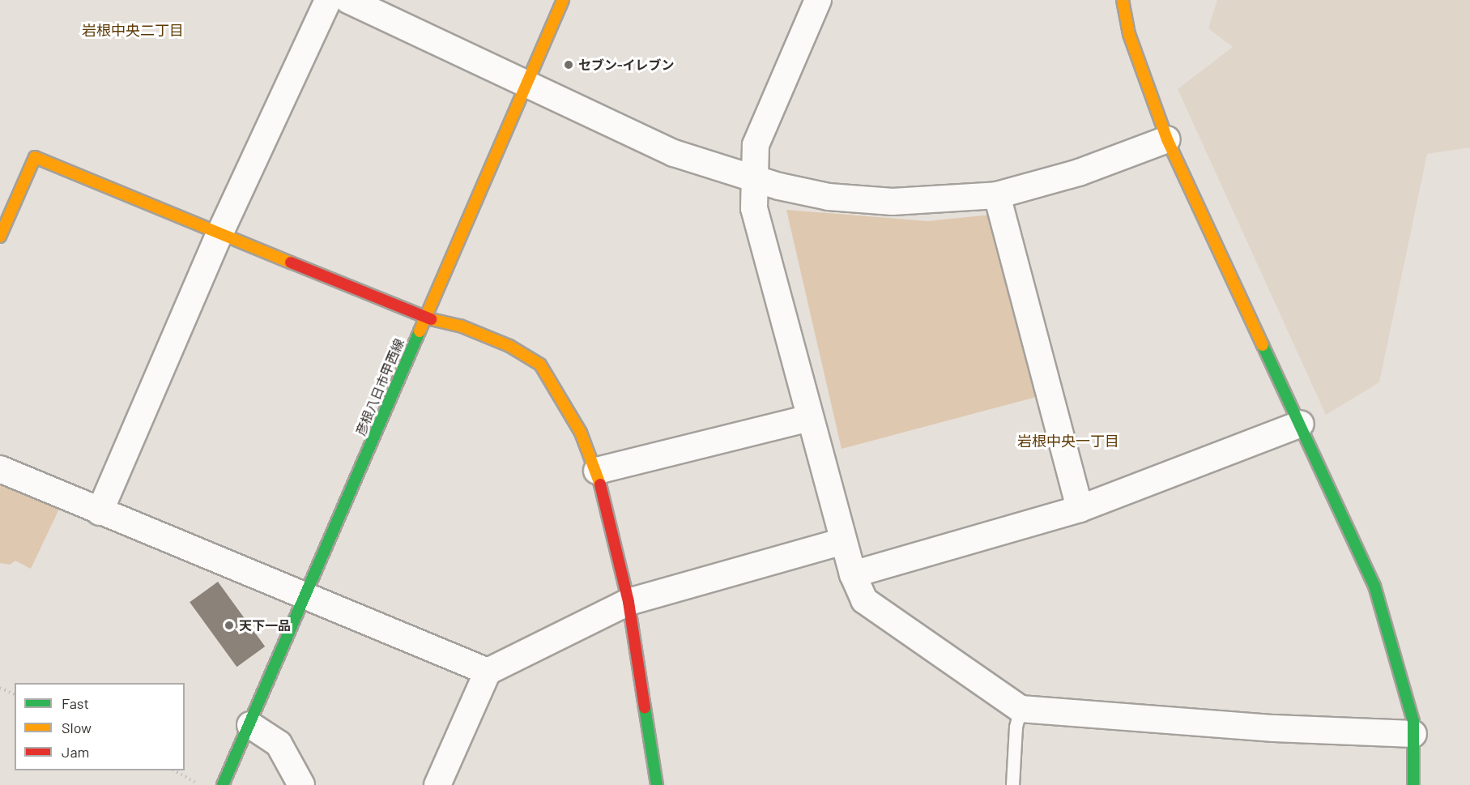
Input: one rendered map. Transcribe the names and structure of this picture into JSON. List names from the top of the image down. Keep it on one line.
{"streets":{"street":["彦根八日市甲西線"]},"districts":["岩根中央二丁目","岩根中央一丁目"],"places":["セブン-イレブン","天下一品"],"legend":["Fast","Slow","Jam"]}
